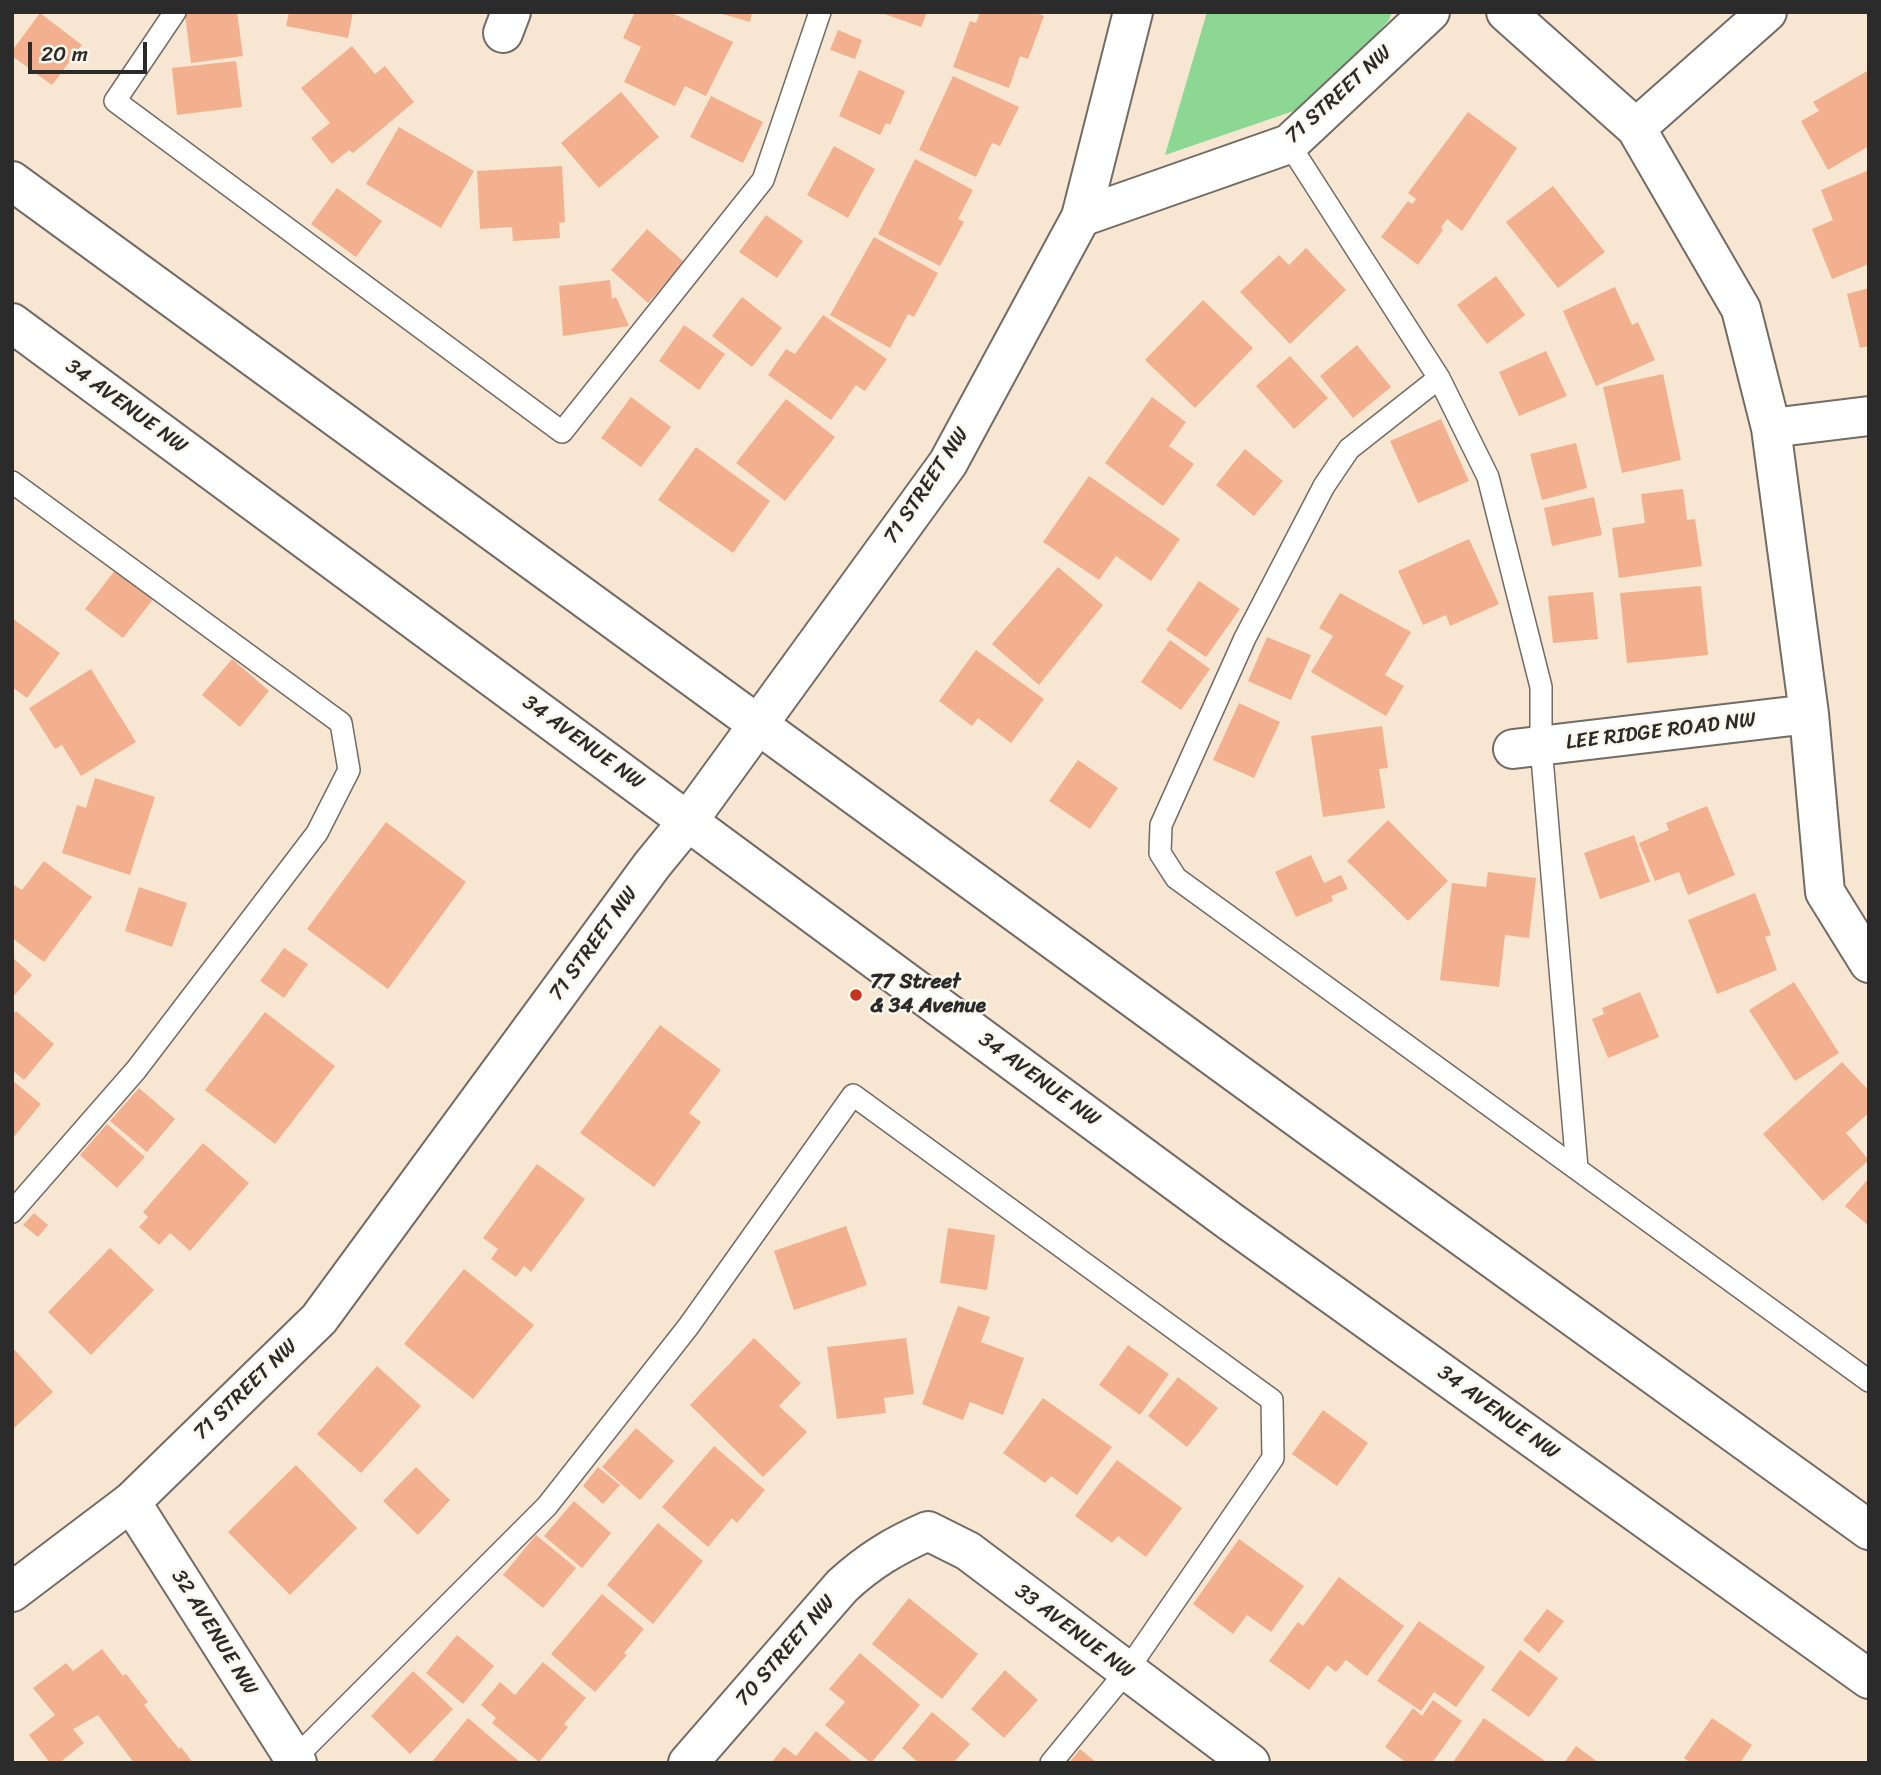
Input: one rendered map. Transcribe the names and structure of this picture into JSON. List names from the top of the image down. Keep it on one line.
{"streets":{"street":["71 STREET NW","34 AVENUE NW","LEE RIDGE ROAD NW","33 AVENUE NW","32 AVENUE NW","70 STREET NW"]},"crossings":[["71 STREET NW","34 AVENUE NW"],["71 STREET NW","32 AVENUE NW"],["33 AVENUE NW","70 STREET NW"]],"places":["77 Street & 34 Avenue"],"scale_bar":"20 m"}
